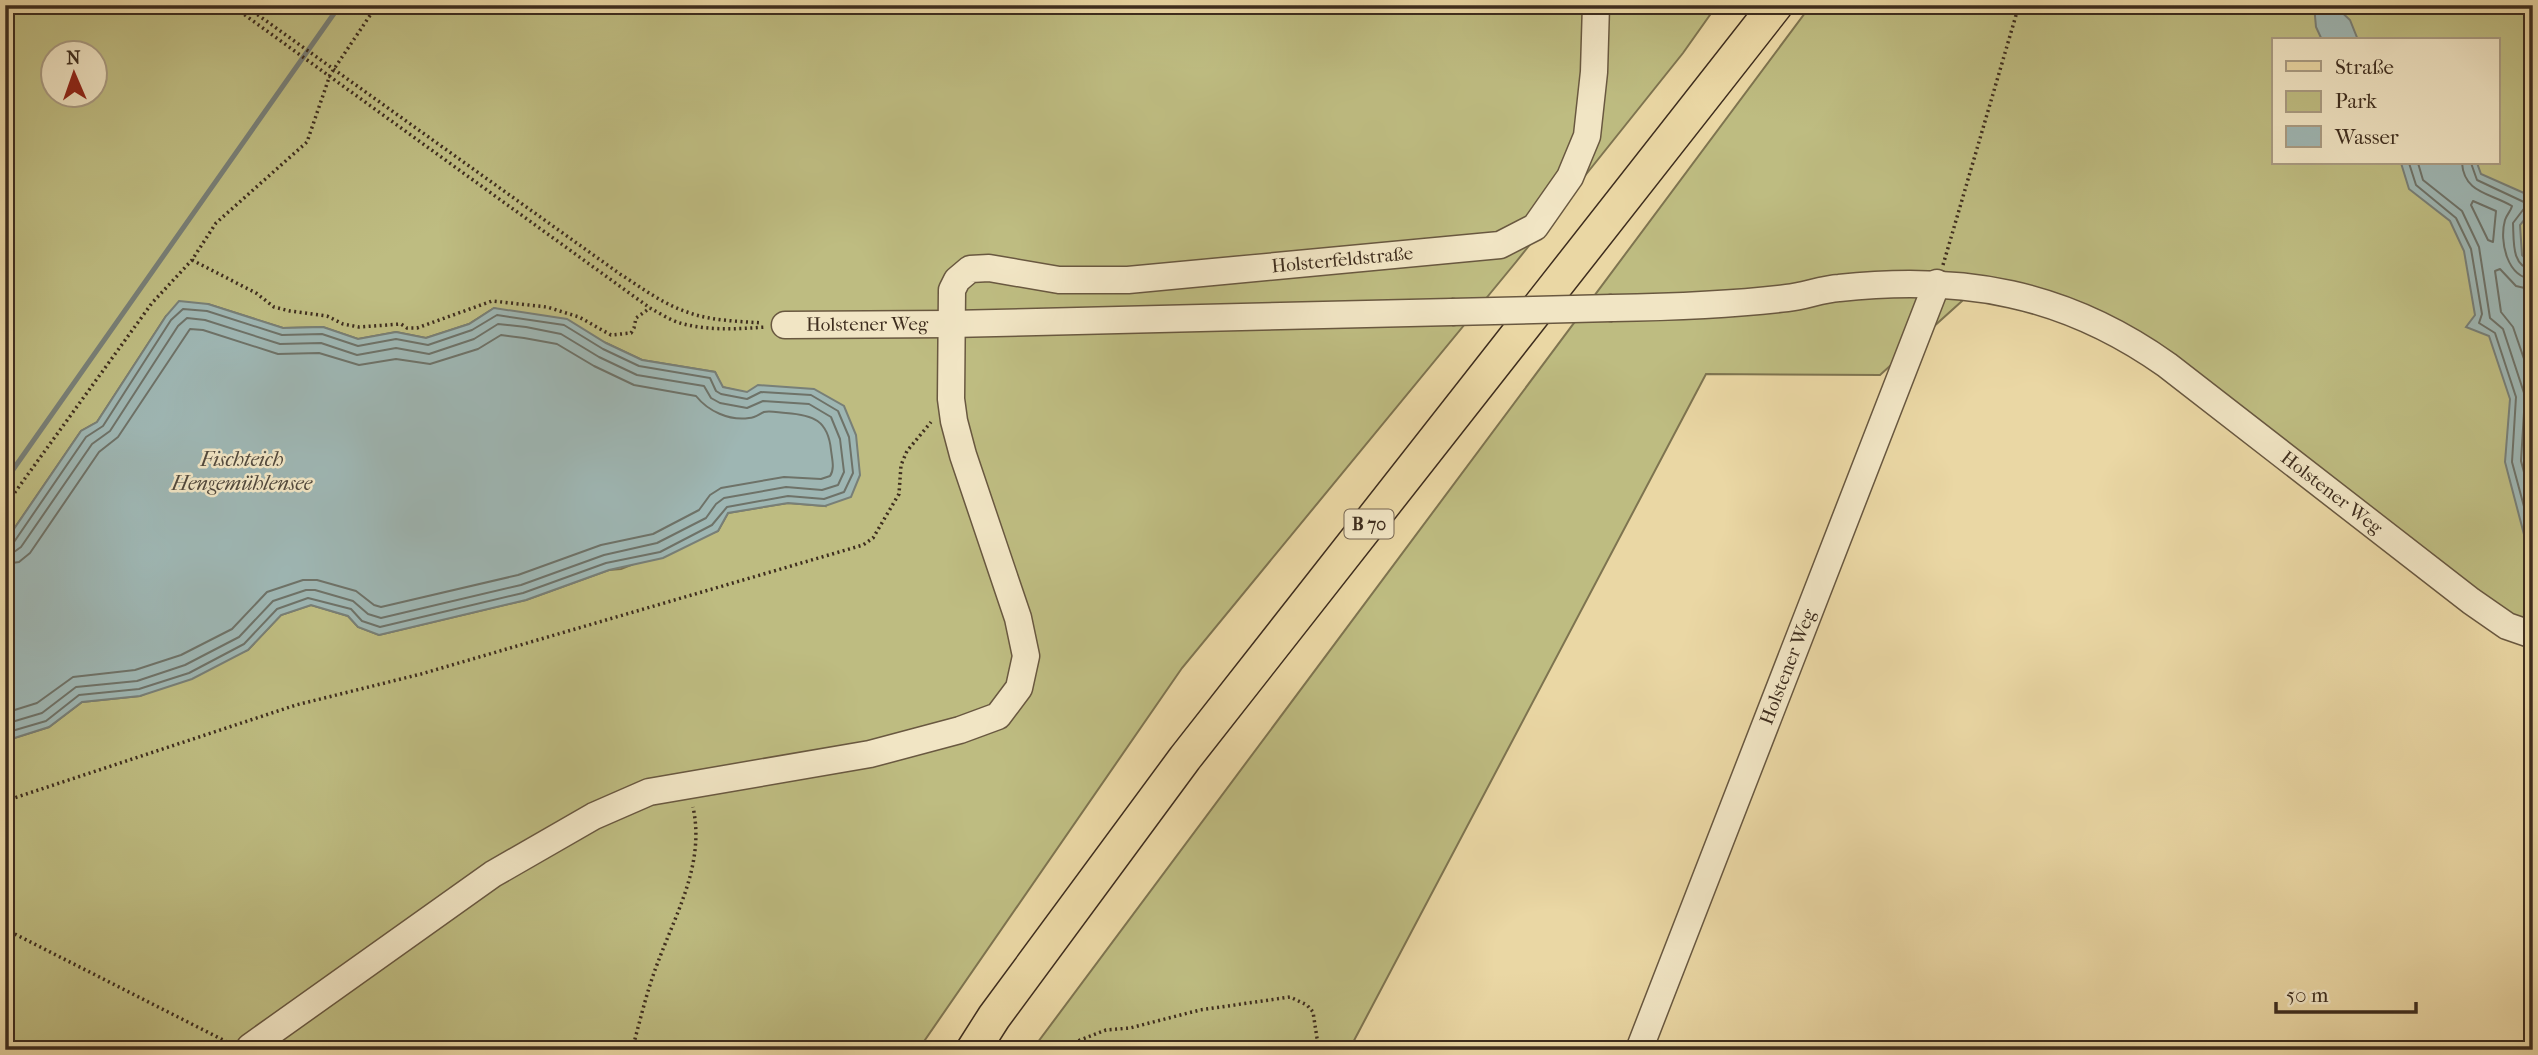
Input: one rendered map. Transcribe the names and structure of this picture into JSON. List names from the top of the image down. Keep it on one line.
{"streets":{"main road":["B 70"],"street":["Holsterfeldstraße","Holstener Weg"]},"crossings":[["Holsterfeldstraße","Holstener Weg"]],"water":["Fischteich Hengemühlensee"],"legend":["Straße","Park","Wasser"],"scale_bar":"50 m","north":"top"}
